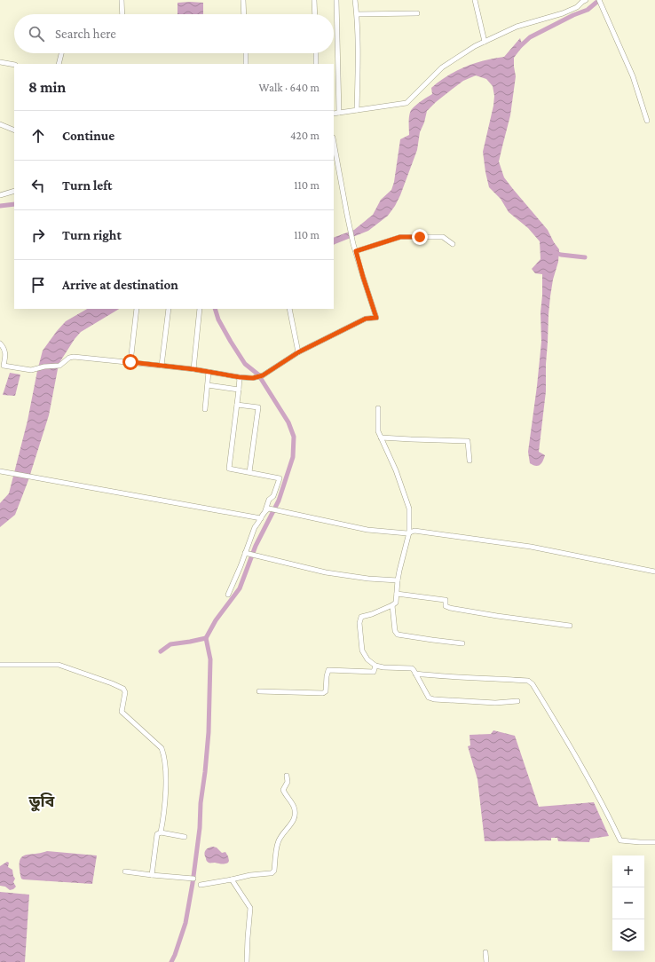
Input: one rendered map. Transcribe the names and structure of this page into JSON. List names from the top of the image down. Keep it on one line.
{"districts":["ডুবি"],"page":{"search":"Search here","heading":["8 min","Walk · 640 m"],"list":[["Continue","420 m"],["Turn left","110 m"],["Turn right","110 m"],"Arrive at destination"],"map_buttons":["+","−"]}}
